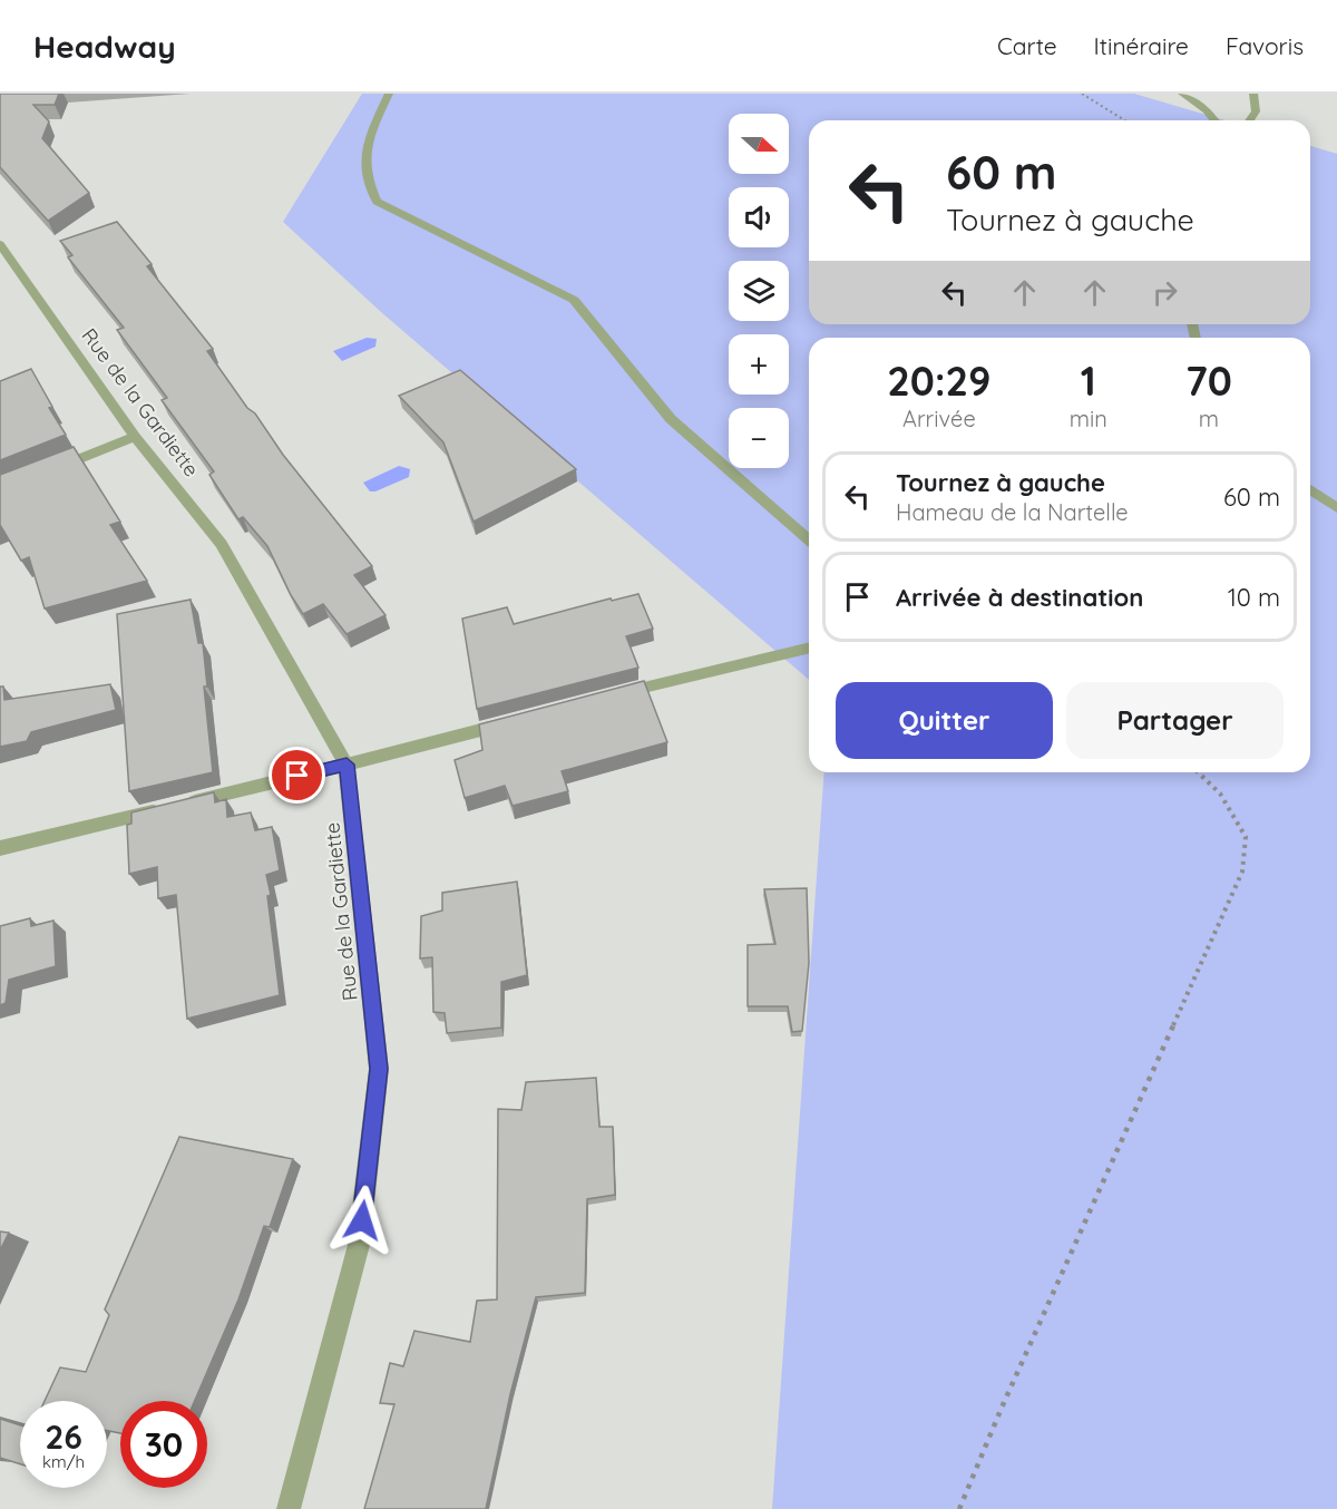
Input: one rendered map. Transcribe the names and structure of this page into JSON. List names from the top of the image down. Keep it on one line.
{"streets":{"street":["Rue de la Gardiette"]},"north":"right","page":{"header":"Headway","nav":["Carte","Itinéraire","Favoris"],"map_buttons":["+","−"],"turn":["60 m","Tournez à gauche"],"eta":["20:29","Arrivée","1","min","70","m"],"list":[{"name":"Tournez à gauche","note":"Hameau de la Nartelle","value":"60 m"},{"name":"Arrivée à destination","value":"10 m"}],"buttons":["Quitter","Partager"],"speed":"26 km/h","limit":"30"}}
